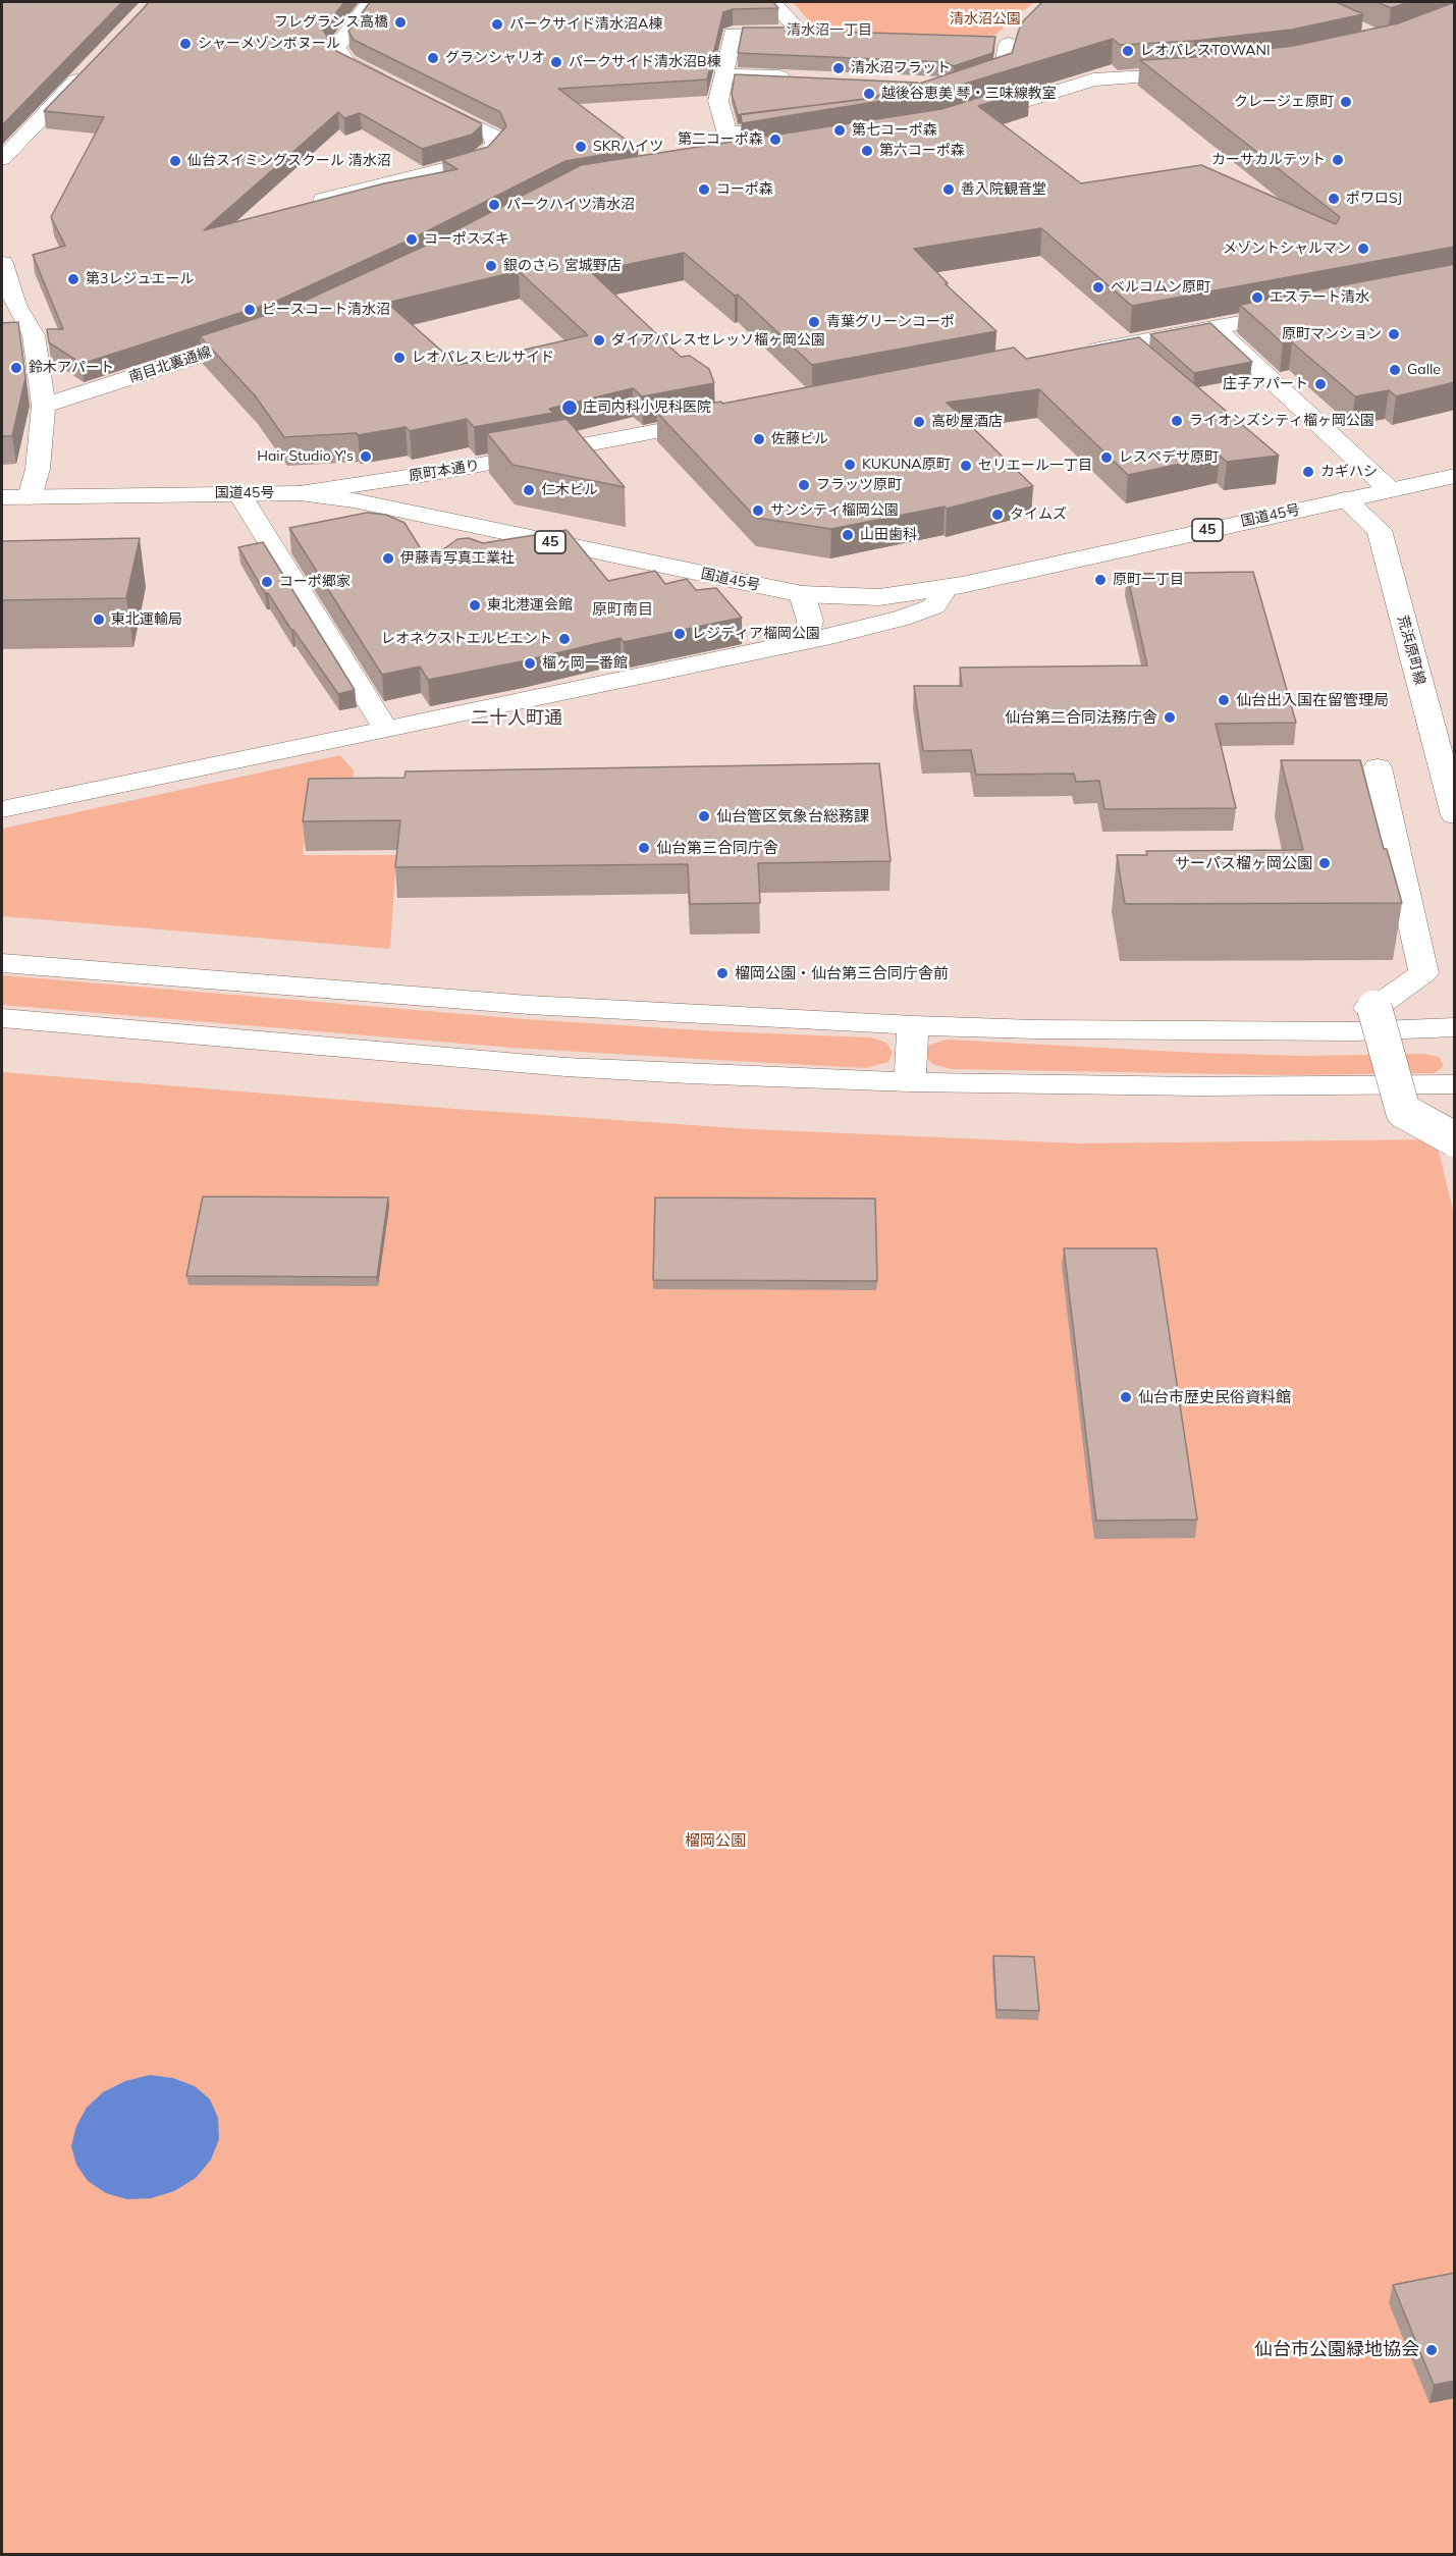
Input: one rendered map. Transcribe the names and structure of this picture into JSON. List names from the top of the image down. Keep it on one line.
{"streets":{"main road":["南目北裏通線","原町本通り","国道45号","45","荒浜原町線"]},"crossings":[["原町本通り","国道45号"],["国道45号","荒浜原町線"]],"districts":["清水沼一丁目","原町南目","二十人町通"],"parks":["清水沼公園","榴岡公園"],"places":["フレグランス高橋","パークサイド清水沼A棟","シャーメゾンボヌール","レオパレスTOWANI","グランシャリオ","パークサイド清水沼B棟","清水沼フラット","越後谷恵美 琴・三味線教室","クレージェ原町","第七コーポ森","第二コーポ森","SKRハイツ","第六コーポ森","カーサカルテット","仙台スイミングスクール 清水沼","コーポ森","善入院観音堂","ポワロSJ","パークハイツ清水沼","コーポスズキ","メゾントシャルマン","銀のさら 宮城野店","第3レジュエール","ベルコムン原町","エステート清水","ピースコート清水沼","青葉グリーンコーポ","原町マンション","ダイアパレスセレッソ榴ヶ岡公園","レオパレスヒルサイド","鈴木アパート","Galle","庄子アパート","庄司内科小児科医院","ライオンズシティ榴ヶ岡公園","高砂屋酒店","佐藤ビル","Hair Studio Y's","レスペデサ原町","KUKUNA原町","セリエール一丁目","カギハシ","フラッツ原町","仁木ビル","サンシティ榴岡公園","タイムズ","山田歯科","伊藤青写真工業社","原町一丁目","コーポ郷家","東北港運会館","東北運輸局","レジディア榴岡公園","レオネクストエルビエント","榴ヶ岡一番館","仙台出入国在留管理局","仙台第二合同法務庁舎","仙台管区気象台総務課","仙台第三合同庁舎","サーパス榴ヶ岡公園","榴岡公園・仙台第三合同庁舎前","仙台市歴史民俗資料館","仙台市公園緑地協会"]}
